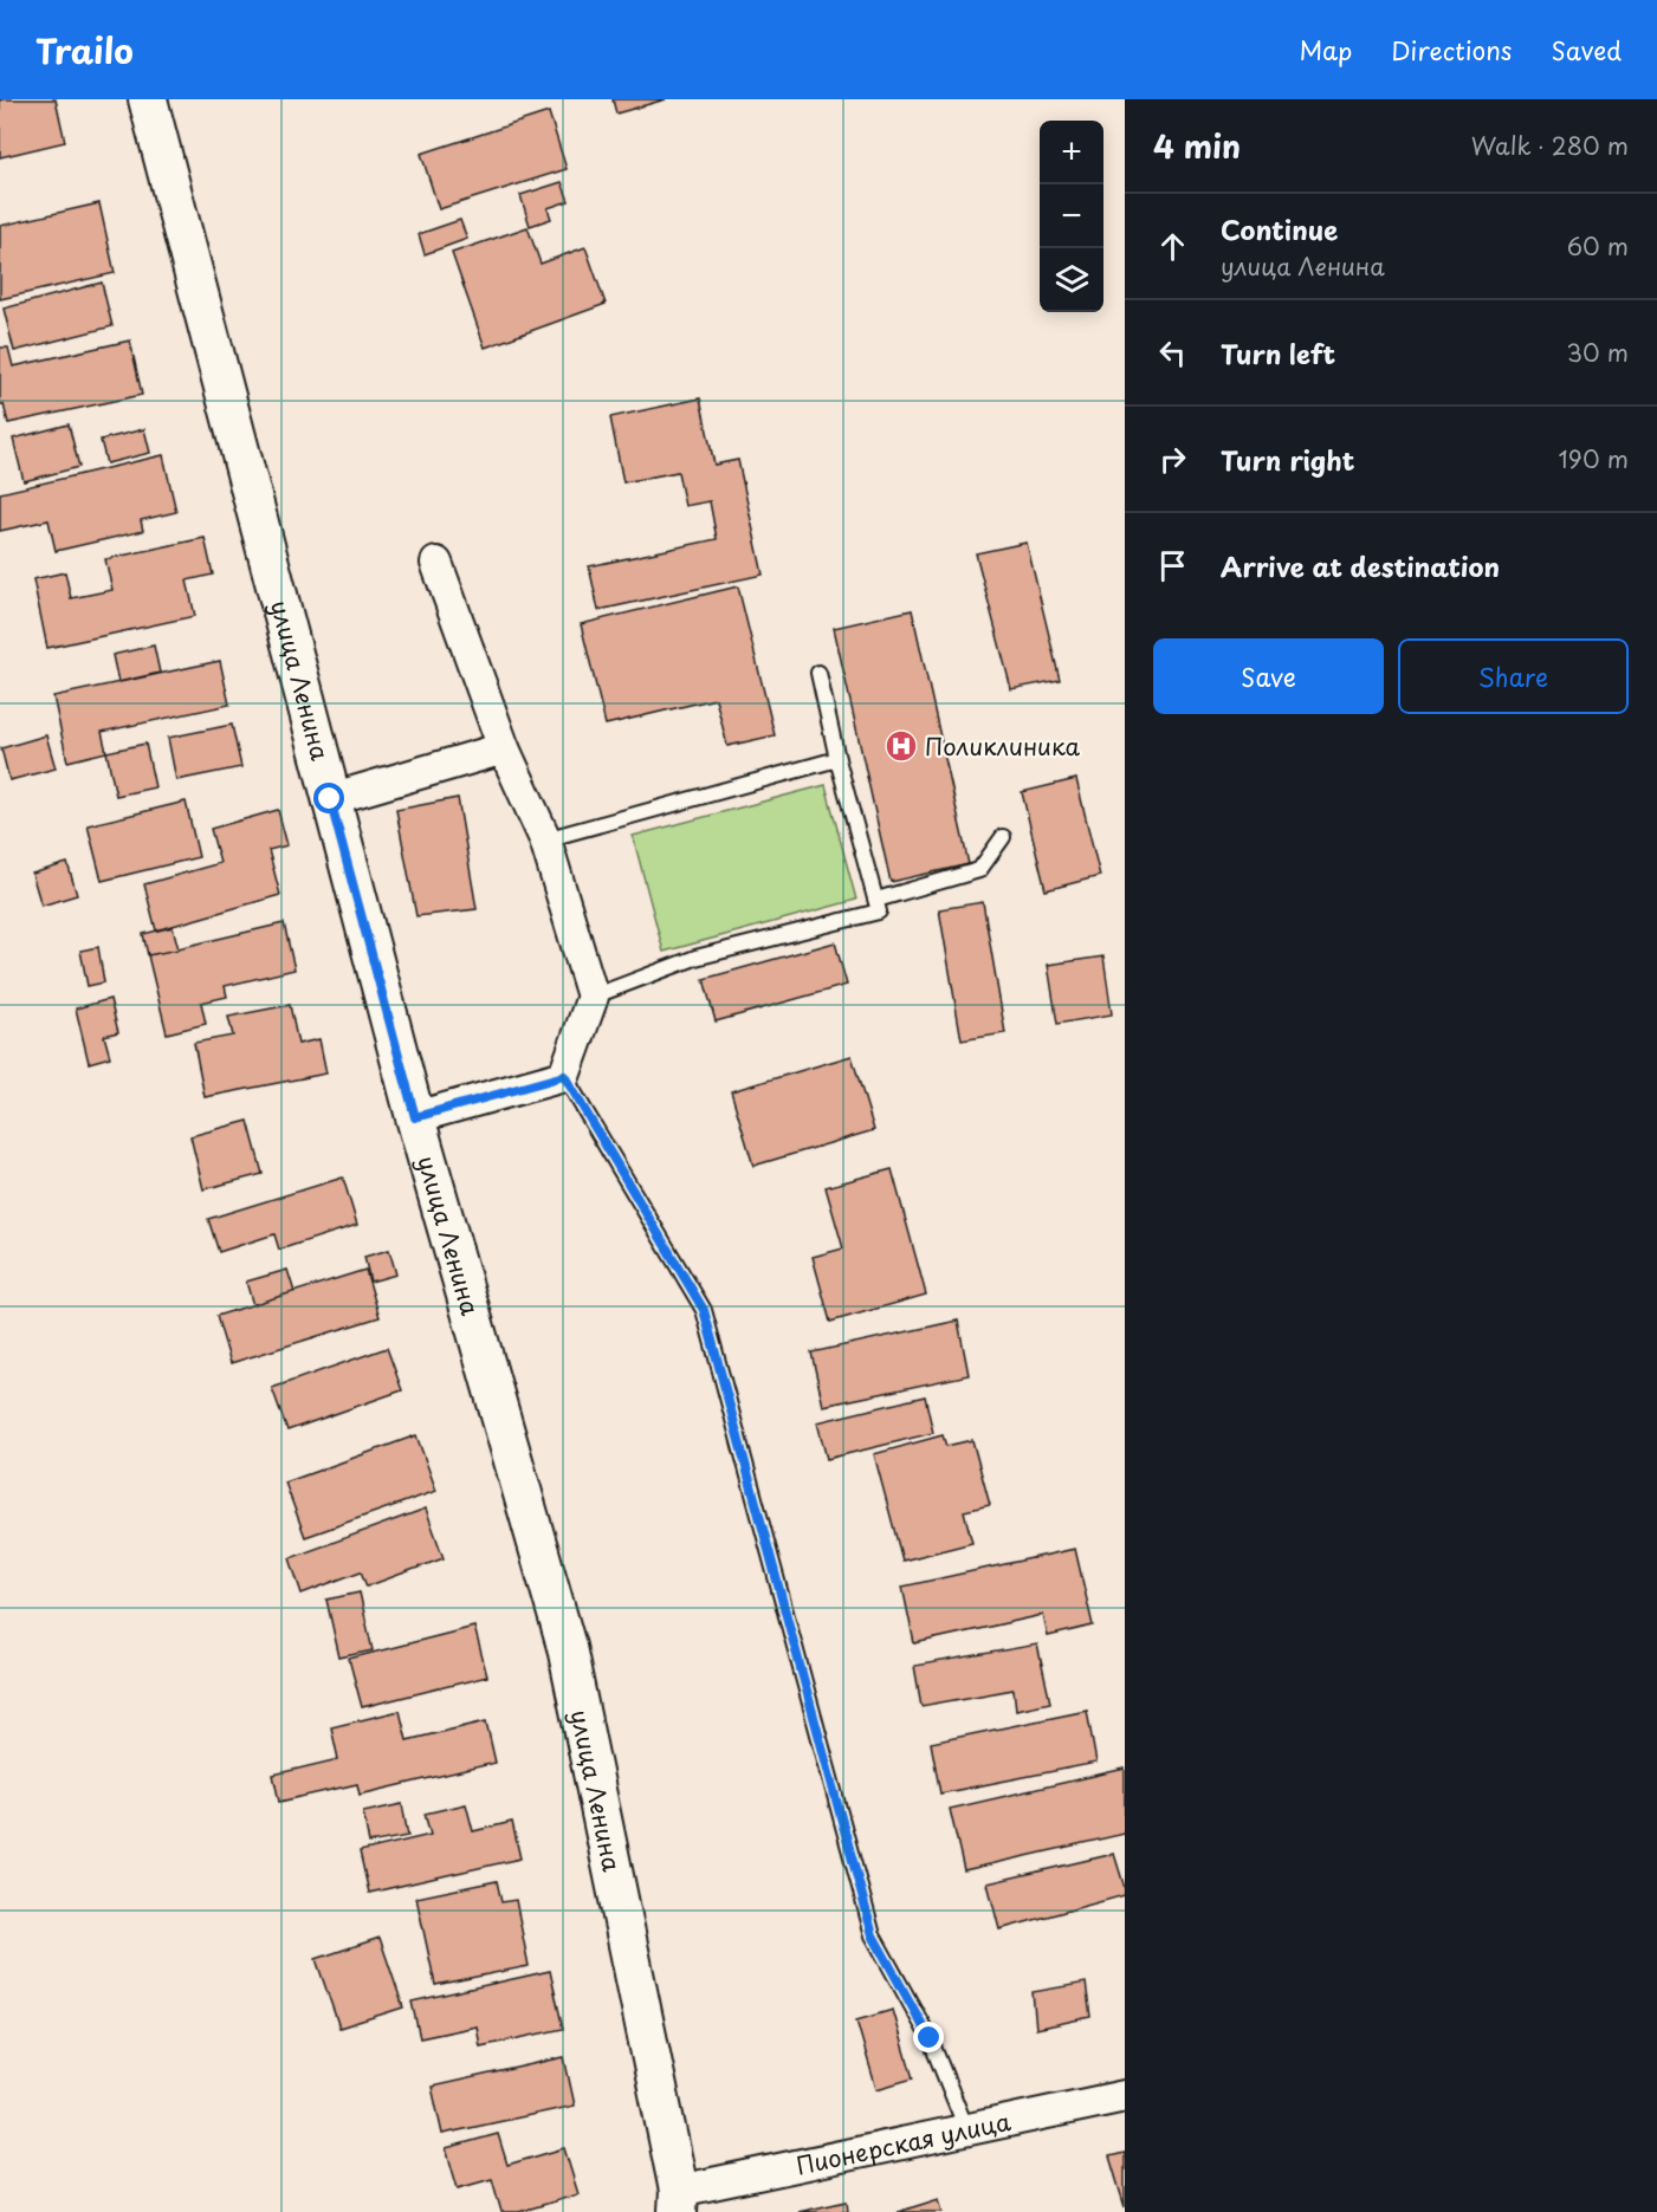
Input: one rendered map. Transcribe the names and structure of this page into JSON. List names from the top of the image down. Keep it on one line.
{"streets":{"street":["улица Ленина","Пионерская улица"]},"crossings":[["улица Ленина","Пионерская улица"]],"places":{"hospital":["Поликлиника"]},"page":{"header":"Trailo","nav":["Map","Directions","Saved"],"heading":["4 min","Walk · 280 m"],"map_buttons":["+","−"],"list":[["Continue","улица Ленина","60 m"],["Turn left","30 m"],["Turn right","190 m"],"Arrive at destination"],"buttons":["Save","Share"]}}
